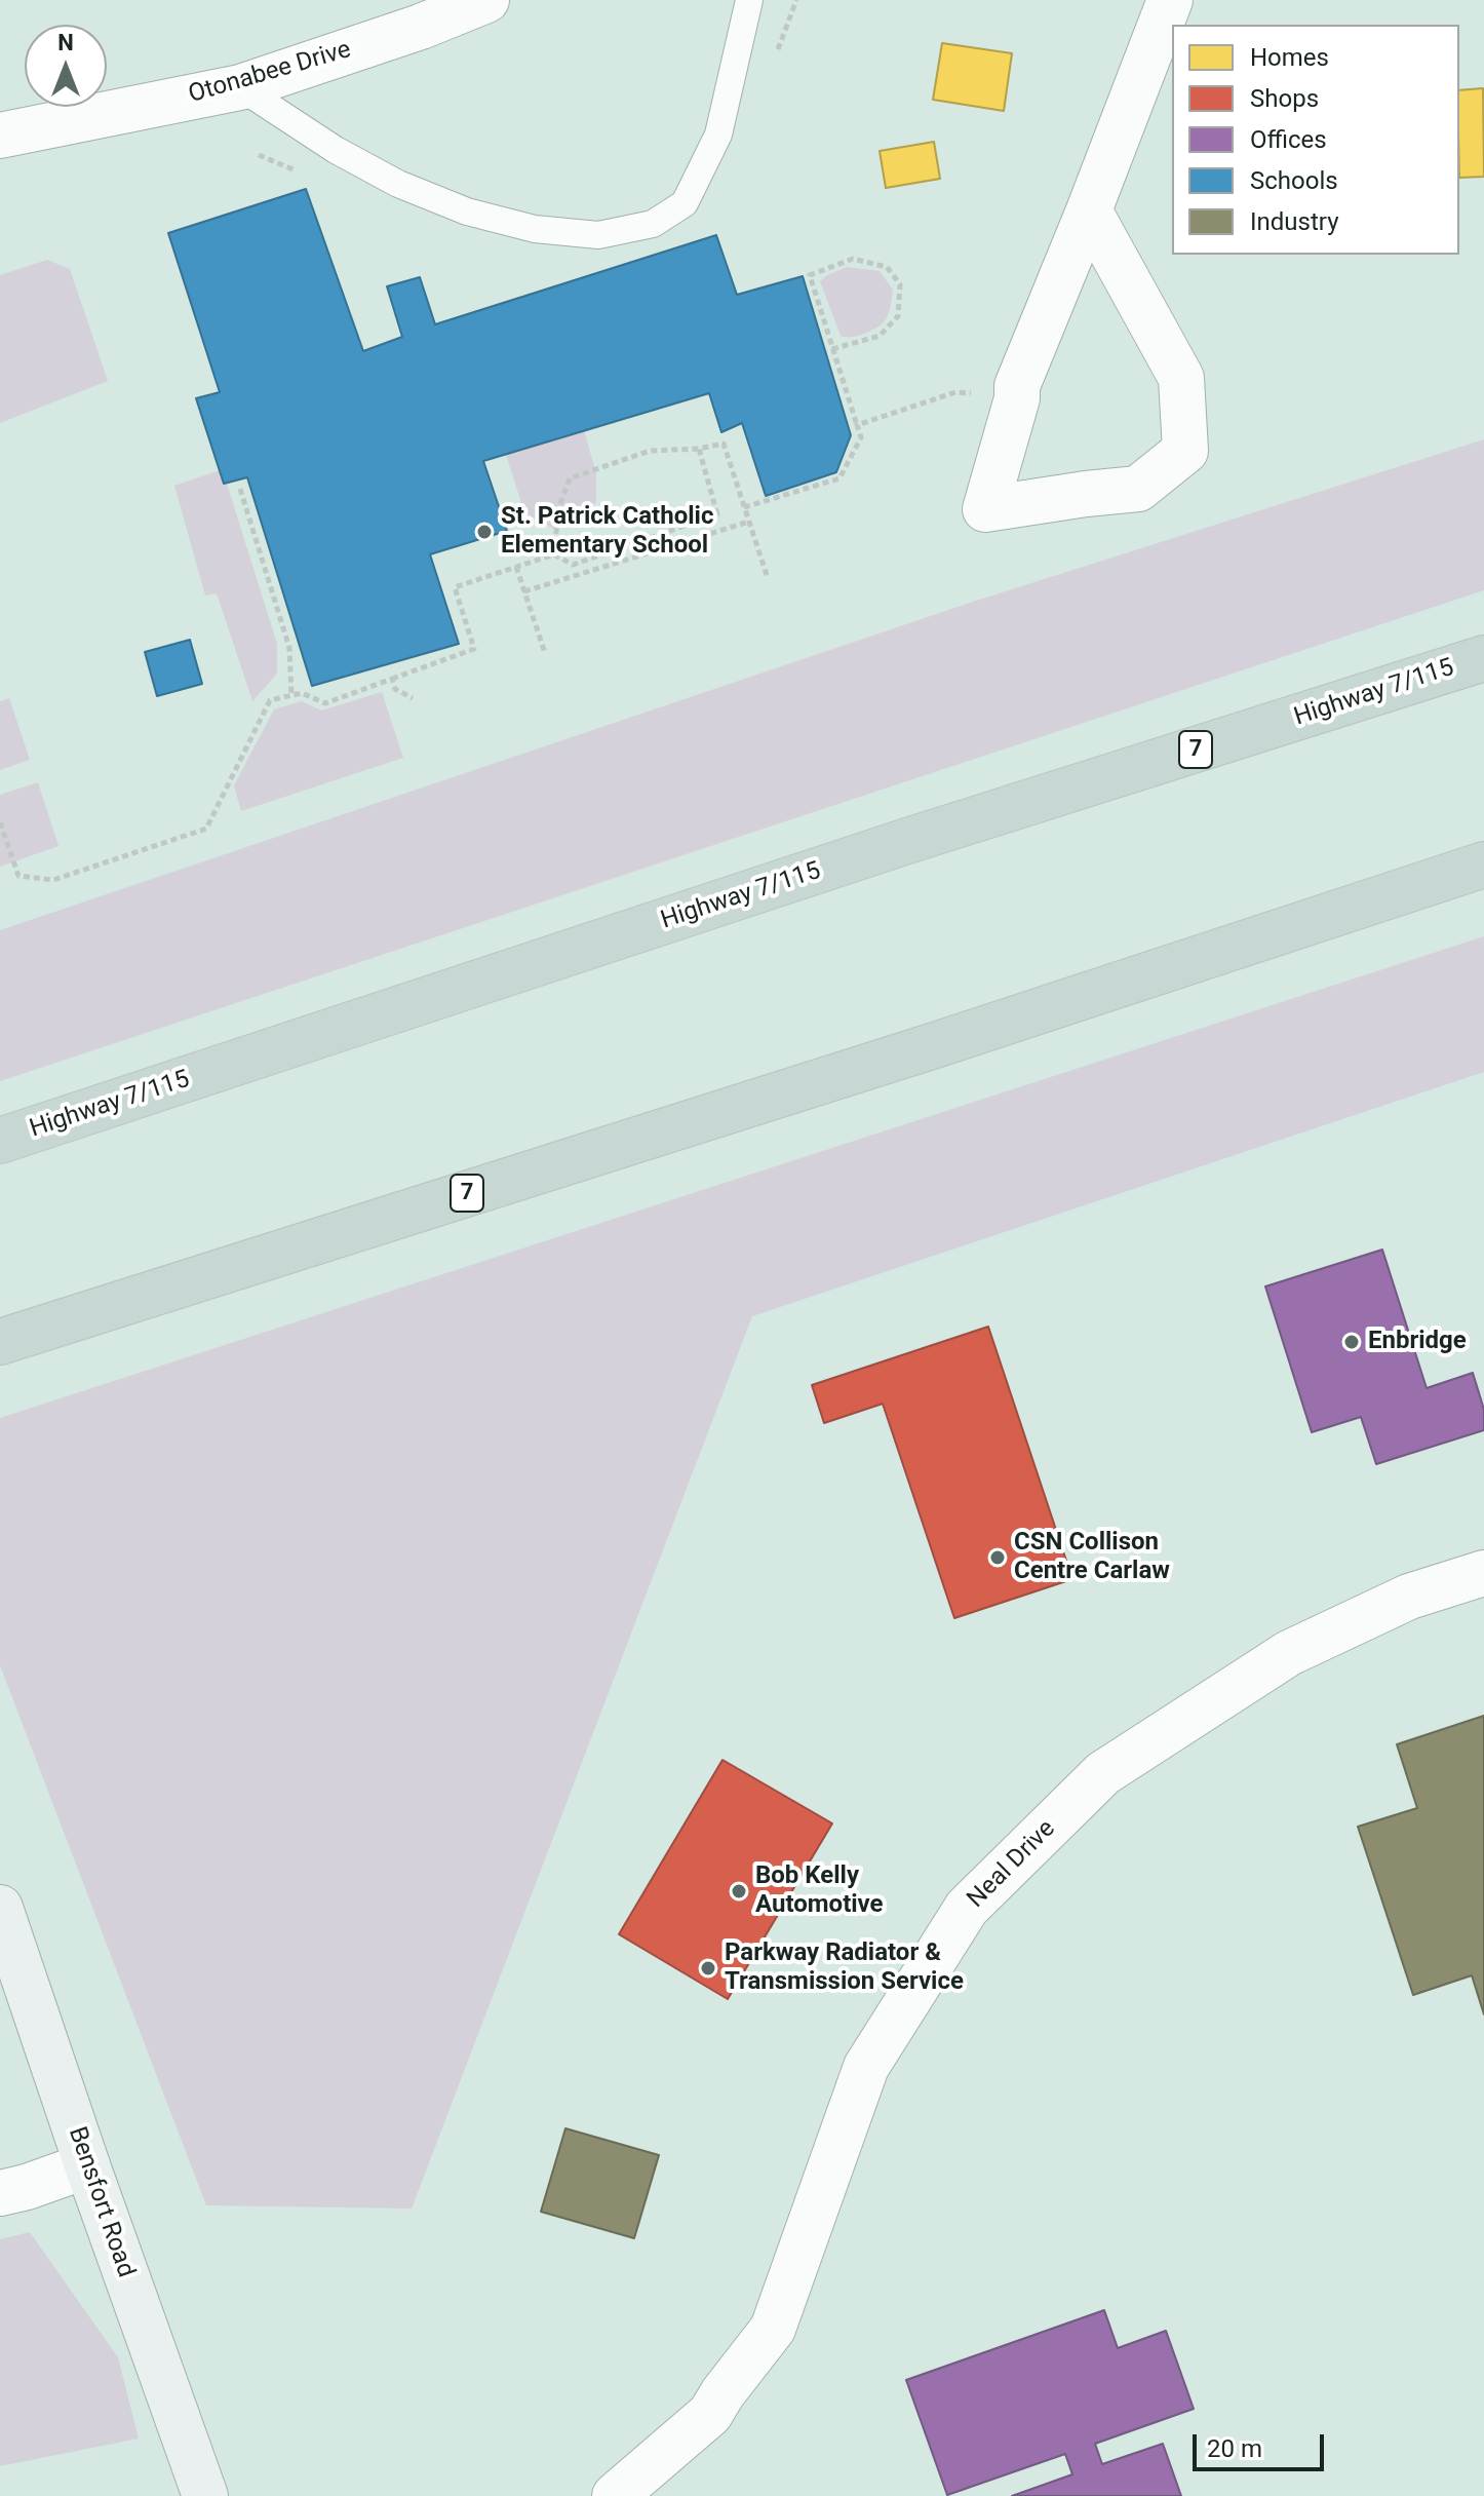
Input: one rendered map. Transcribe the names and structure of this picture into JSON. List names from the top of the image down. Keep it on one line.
{"streets":{"highway":["Highway 7/115","7"],"main road":["Bensfort Road"],"street":["Otonabee Drive","Neal Drive"]},"places":["St. Patrick Catholic Elementary School","Enbridge","CSN Collison Centre Carlaw","Bob Kelly Automotive","Parkway Radiator & Transmission Service"],"legend":["Homes","Shops","Offices","Schools","Industry"],"scale_bar":"20 m","north":"top"}
